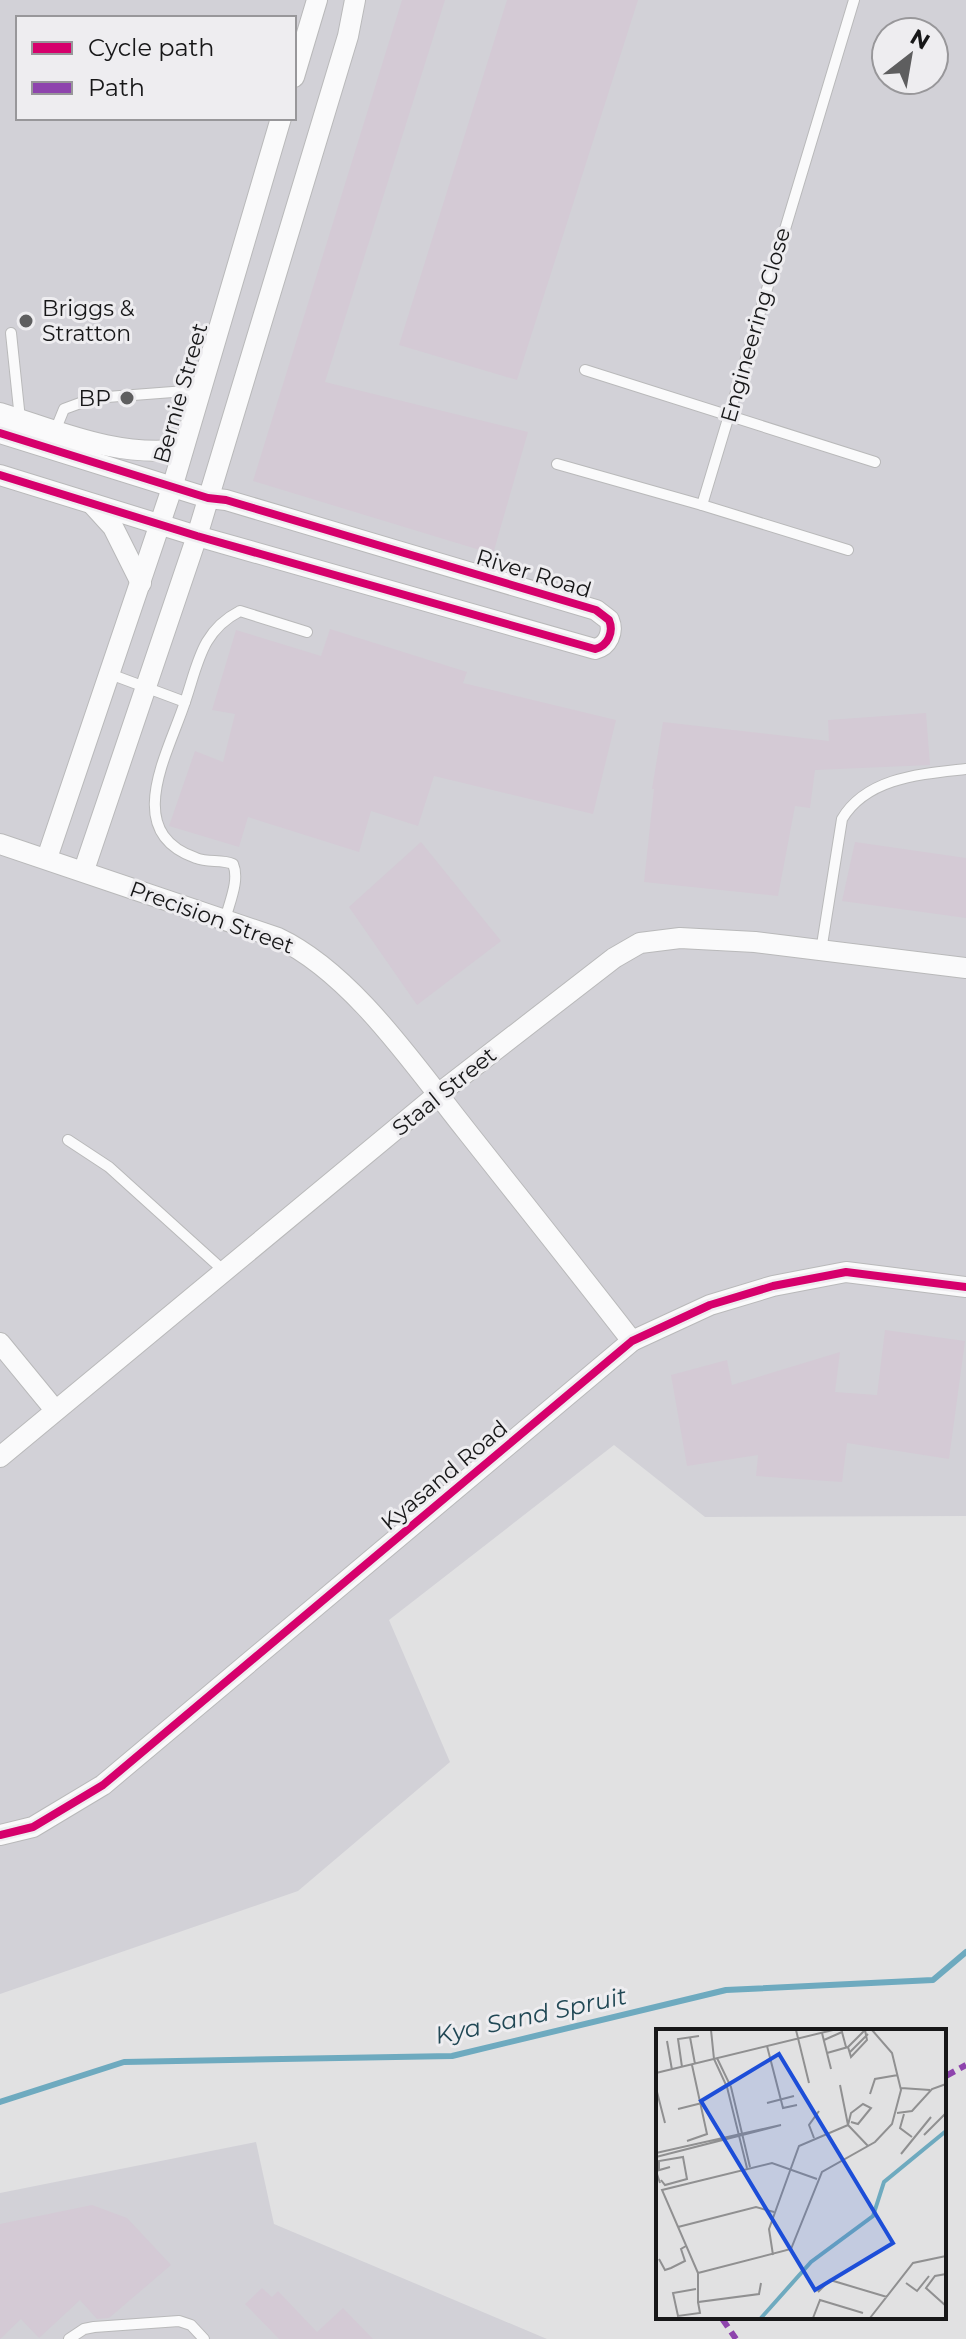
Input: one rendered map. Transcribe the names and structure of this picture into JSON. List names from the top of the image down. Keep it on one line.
{"streets":{"street":["Bernie Street","River Road","Precision Street","Staal Street","Kyasand Road"],"lane":["Engineering Close"]},"crossings":[["Bernie Street","River Road"],["Bernie Street","Precision Street"],["Precision Street","Staal Street"],["Precision Street","Kyasand Road"]],"water":["Kya Sand Spruit"],"places":["Briggs & Stratton","BP"],"legend":["Cycle path","Path"],"north":"top right"}
